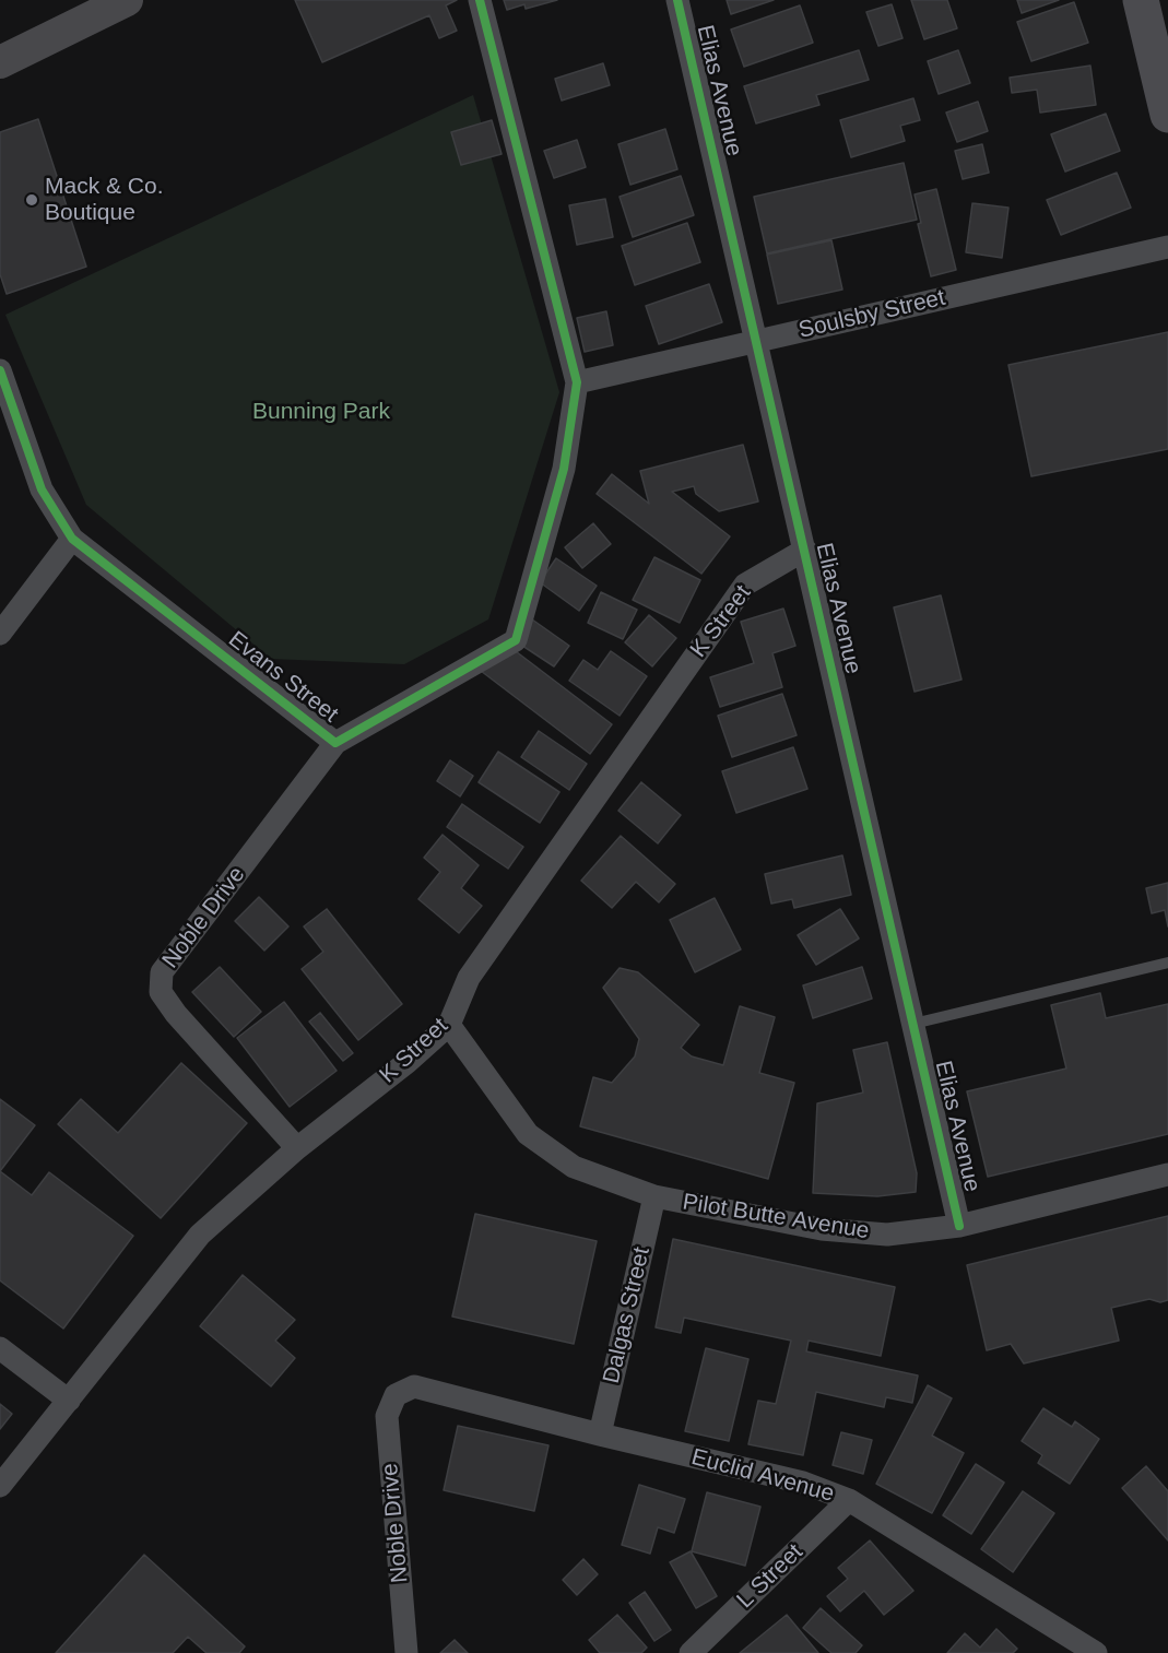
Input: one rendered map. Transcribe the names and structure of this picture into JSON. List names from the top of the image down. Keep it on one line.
{"streets":{"street":["Elias Avenue","Soulsby Street","K Street","Evans Street","Noble Drive","Pilot Butte Avenue","Dalgas Street","Euclid Avenue","L Street"]},"crossings":[["Elias Avenue","Soulsby Street"],["Elias Avenue","K Street"],["Elias Avenue","Pilot Butte Avenue"],["Soulsby Street","Evans Street"],["K Street","Noble Drive"],["K Street","Pilot Butte Avenue"],["Evans Street","Noble Drive"],["Noble Drive","Euclid Avenue"],["Pilot Butte Avenue","Dalgas Street"],["Dalgas Street","Euclid Avenue"],["Euclid Avenue","L Street"]],"parks":["Bunning Park"],"places":["Mack & Co. Boutique"]}
